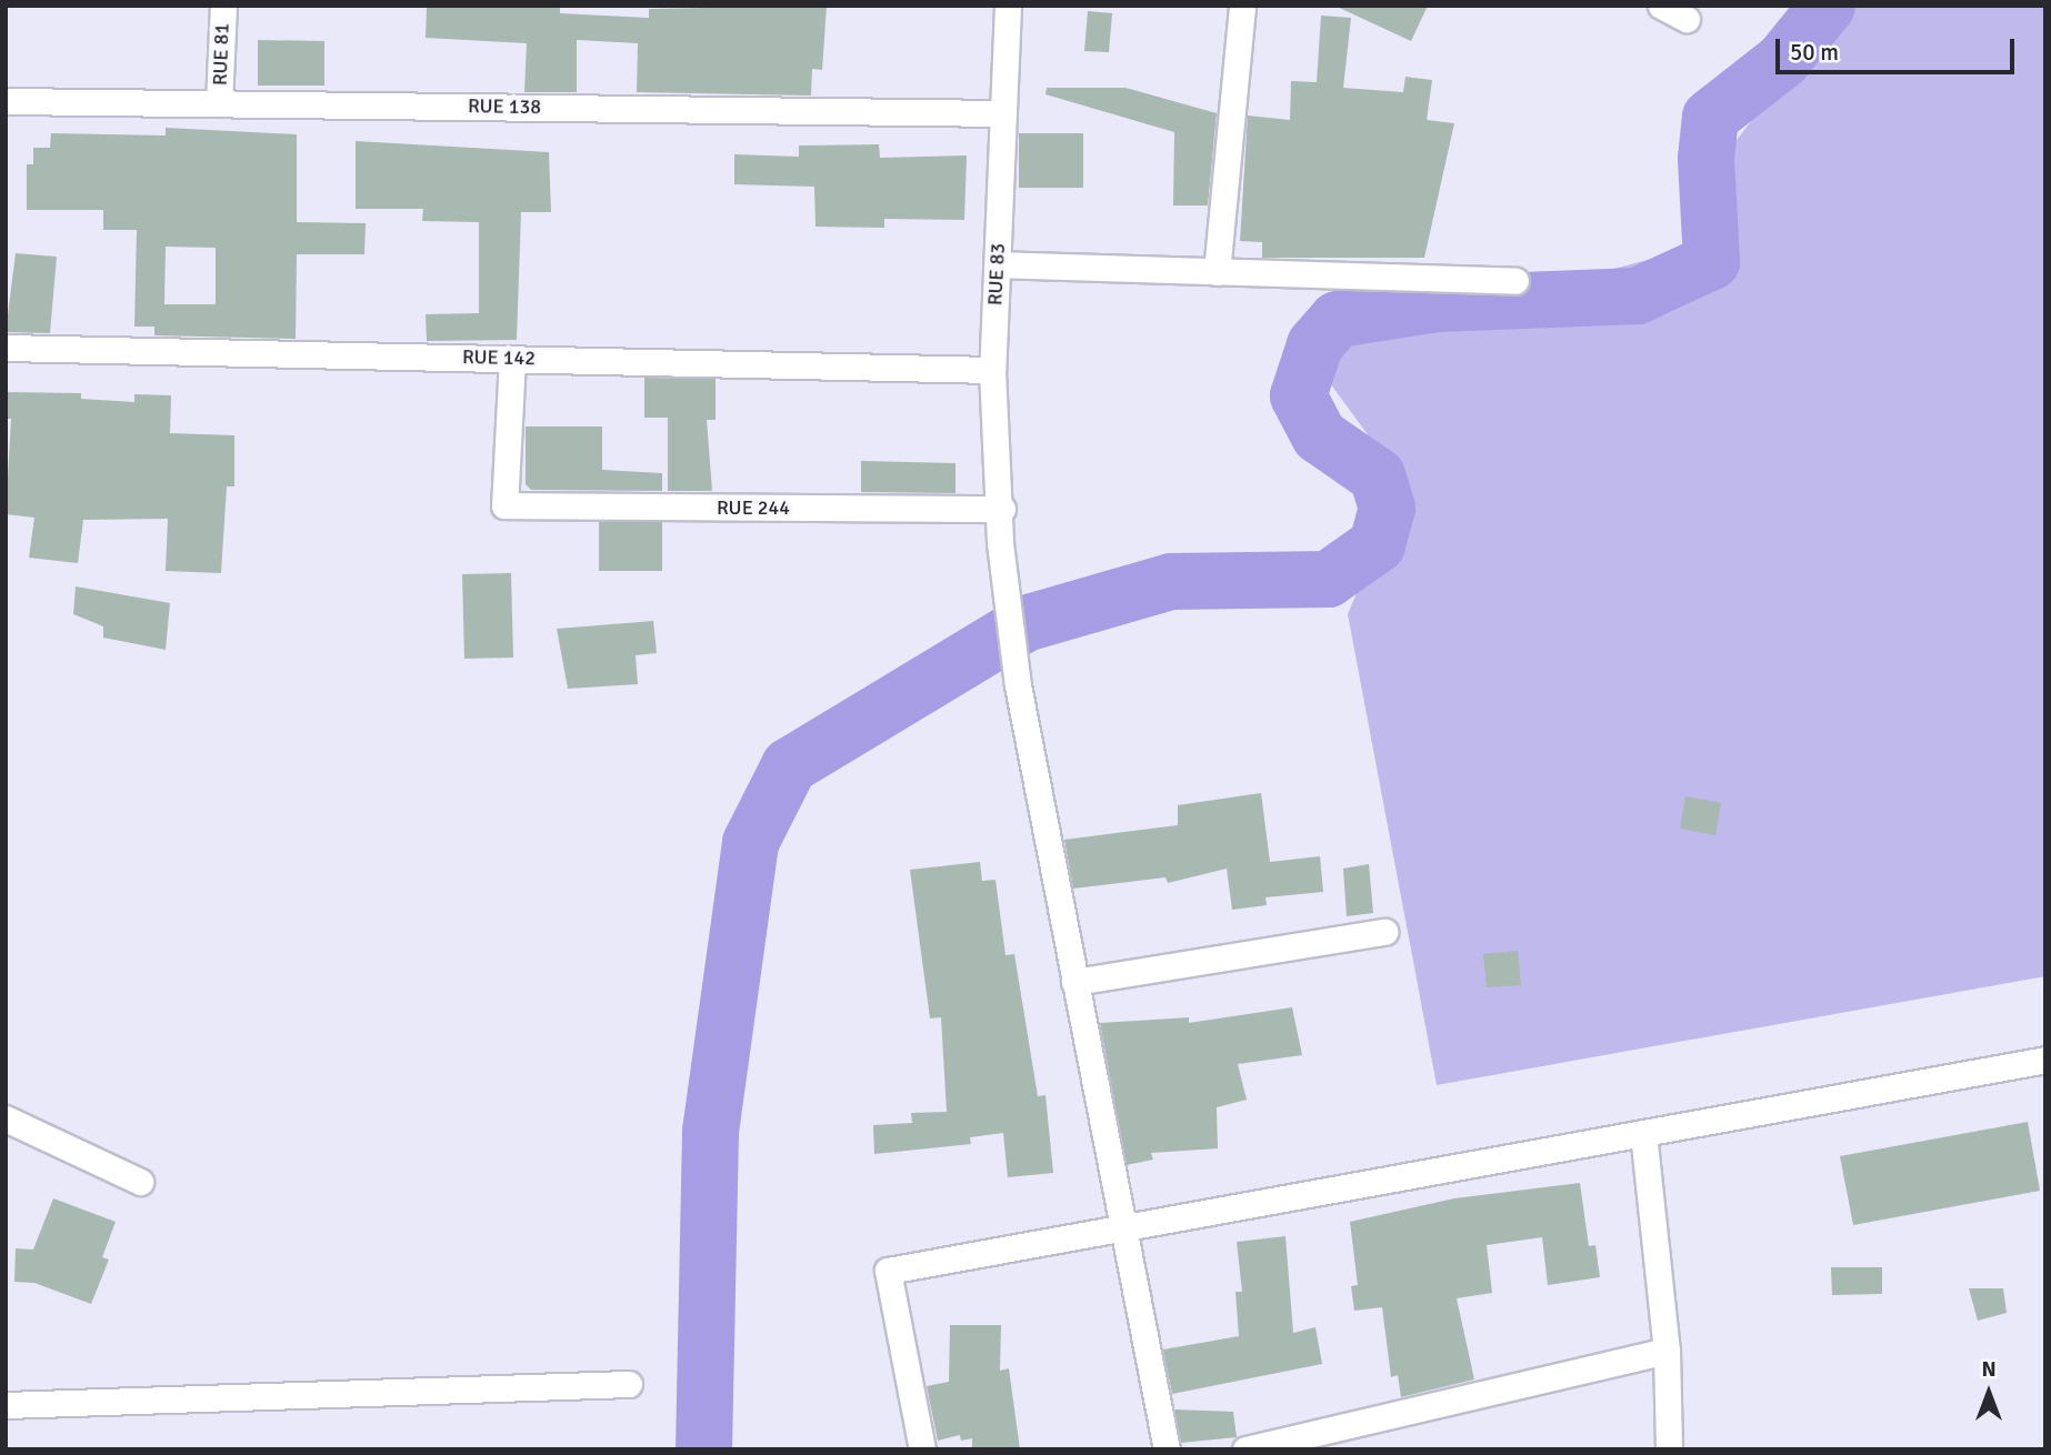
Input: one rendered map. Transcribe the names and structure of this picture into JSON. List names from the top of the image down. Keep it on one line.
{"streets":{"street":["RUE 81","RUE 138","RUE 83","RUE 142","RUE 244"]},"crossings":[["RUE 81","RUE 138"],["RUE 138","RUE 83"],["RUE 83","RUE 142"],["RUE 83","RUE 244"],["RUE 142","RUE 244"]],"scale_bar":"50 m","north":"top"}
